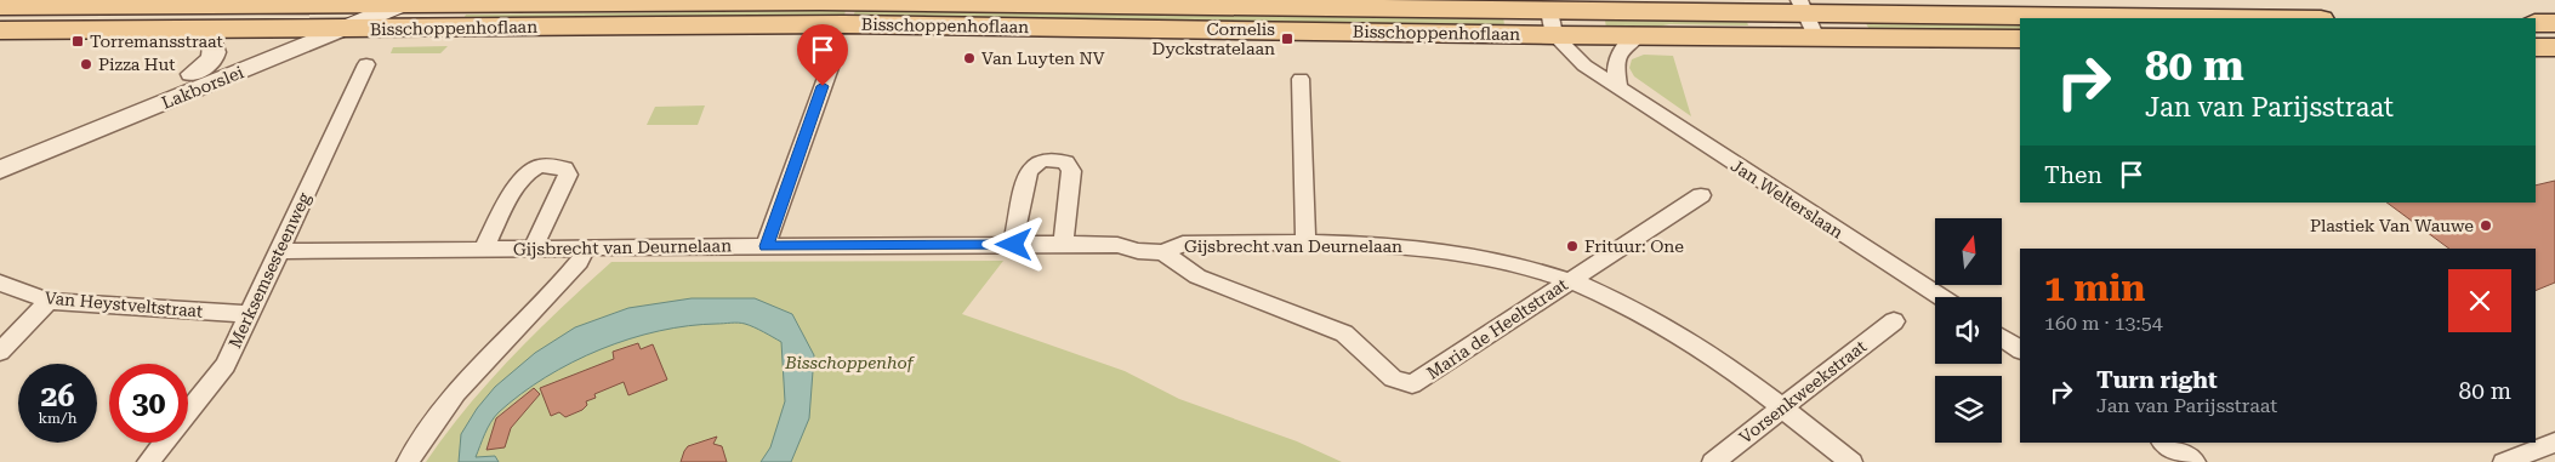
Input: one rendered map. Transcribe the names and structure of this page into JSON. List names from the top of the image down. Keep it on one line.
{"streets":{"main road":["Bisschoppenhoflaan","Lakborslei"],"street":["Jan Welterslaan","Gijsbrecht van Deurnelaan","Merksemsesteenweg","Van Heystveltstraat","Maria de Heeltstraat","Vorsenkweekstraat"]},"crossings":[["Bisschoppenhoflaan","Lakborslei"],["Bisschoppenhoflaan","Jan Welterslaan"],["Gijsbrecht van Deurnelaan","Merksemsesteenweg"],["Gijsbrecht van Deurnelaan","Maria de Heeltstraat"],["Gijsbrecht van Deurnelaan","Vorsenkweekstraat"],["Merksemsesteenweg","Van Heystveltstraat"]],"parks":["Bisschoppenhof"],"places":{"transit":["Cornelis Dyckstratelaan","Torremansstraat"],"other":["Van Luyten NV","Pizza Hut","Plastiek Van Wauwe","Frituur: One"]},"north":"top","page":{"turn":["80 m","Jan van Parijsstraat"],"then":"Then","heading":["1 min","160 m · 13:54"],"list":[{"name":"Turn right","note":"Jan van Parijsstraat","value":"80 m"}],"speed":"26 km/h","limit":"30"}}
